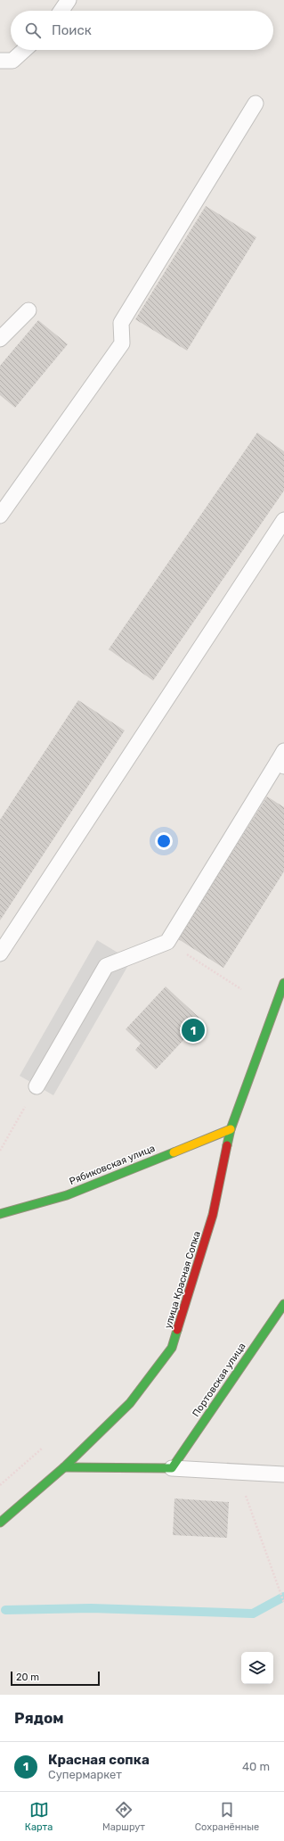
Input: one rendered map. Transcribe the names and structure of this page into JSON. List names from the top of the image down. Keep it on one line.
{"streets":{"main road":["Рябиковская улица","улица Красная Сопка","Портовская улица"]},"crossings":[["Рябиковская улица","улица Красная Сопка"]],"scale_bar":"20 m","page":{"search":"Поиск","pins":"1","scale":"20 m","heading":"Рядом","list":[{"mark":"1","name":"Красная сопка","note":"Супермаркет","value":"40 m"}],"nav":["Карта","Маршрут","Сохранённые"]}}
